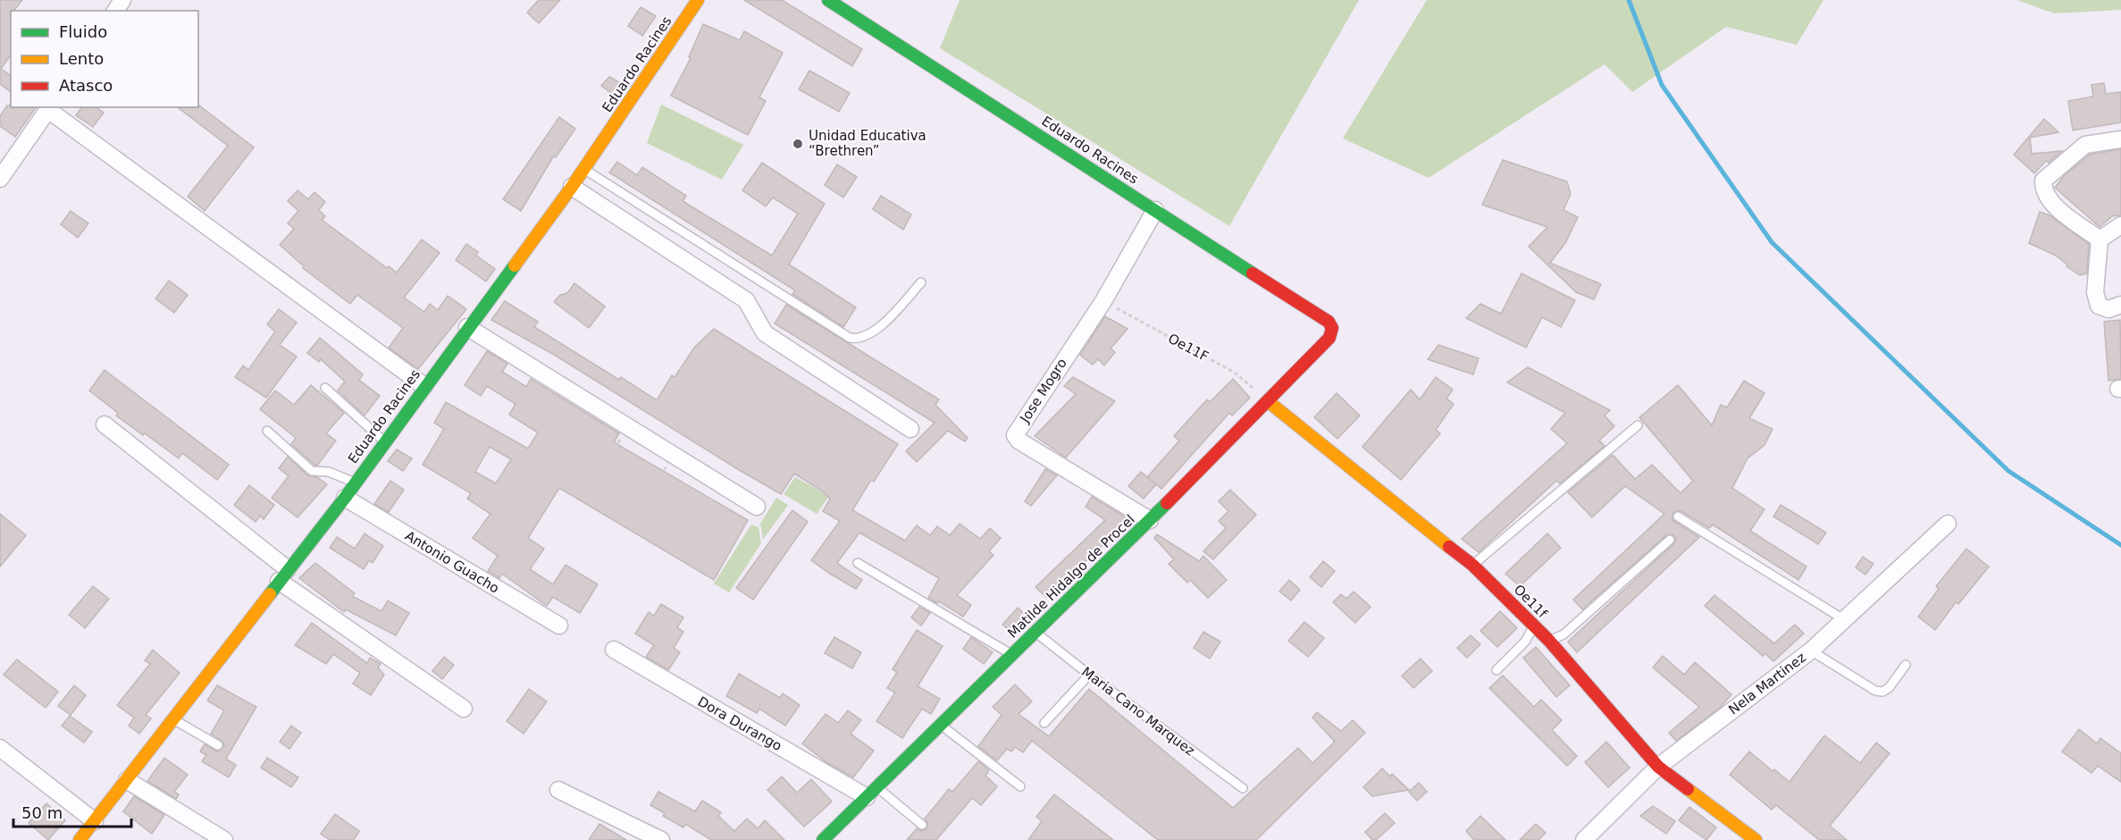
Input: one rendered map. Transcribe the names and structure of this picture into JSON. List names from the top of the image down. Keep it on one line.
{"streets":{"street":["Eduardo Racines","Jose Mogro","Antonio Guacho","Matilde Hidalgo de Procel","Oe11f","Nela Martinez","Dora Durango"],"lane":["Maria Cano Marquez"],"path":["Oe11F"]},"crossings":[["Eduardo Racines","Jose Mogro"],["Eduardo Racines","Antonio Guacho"],["Eduardo Racines","Matilde Hidalgo de Procel"],["Oe11F","Jose Mogro"],["Oe11F","Matilde Hidalgo de Procel"],["Oe11F","Oe11f"],["Jose Mogro","Matilde Hidalgo de Procel"],["Matilde Hidalgo de Procel","Oe11f"],["Matilde Hidalgo de Procel","Maria Cano Marquez"],["Matilde Hidalgo de Procel","Dora Durango"],["Oe11f","Nela Martinez"]],"places":["Unidad Educativa “Brethren”"],"legend":["Fluido","Lento","Atasco"],"scale_bar":"50 m"}
